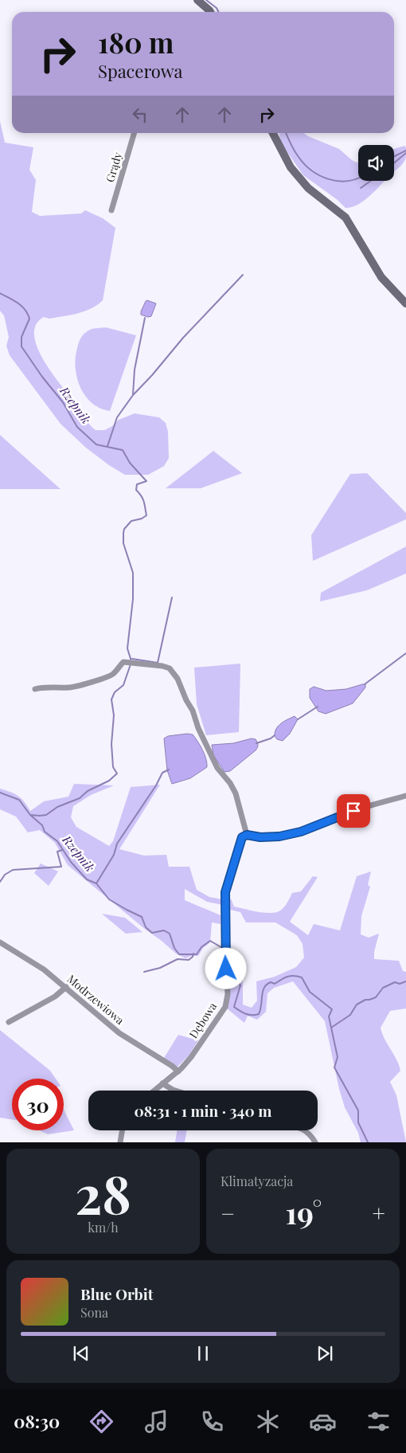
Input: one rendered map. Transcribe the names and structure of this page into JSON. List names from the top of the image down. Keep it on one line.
{"streets":{"street":["Grądy","Modrzewiowa","Dębowa"]},"crossings":[["Modrzewiowa","Dębowa"]],"water":["Rzepnik"],"page":{"turn":["180 m","Spacerowa"],"limit":"30","trip":"08:31 · 1 min · 340 m","tile":[["28","km/h"],"Klimatyzacja"],"heat":["−","19°","+"],"song":["Blue Orbit","Sona"],"tabs":"08:30"}}
